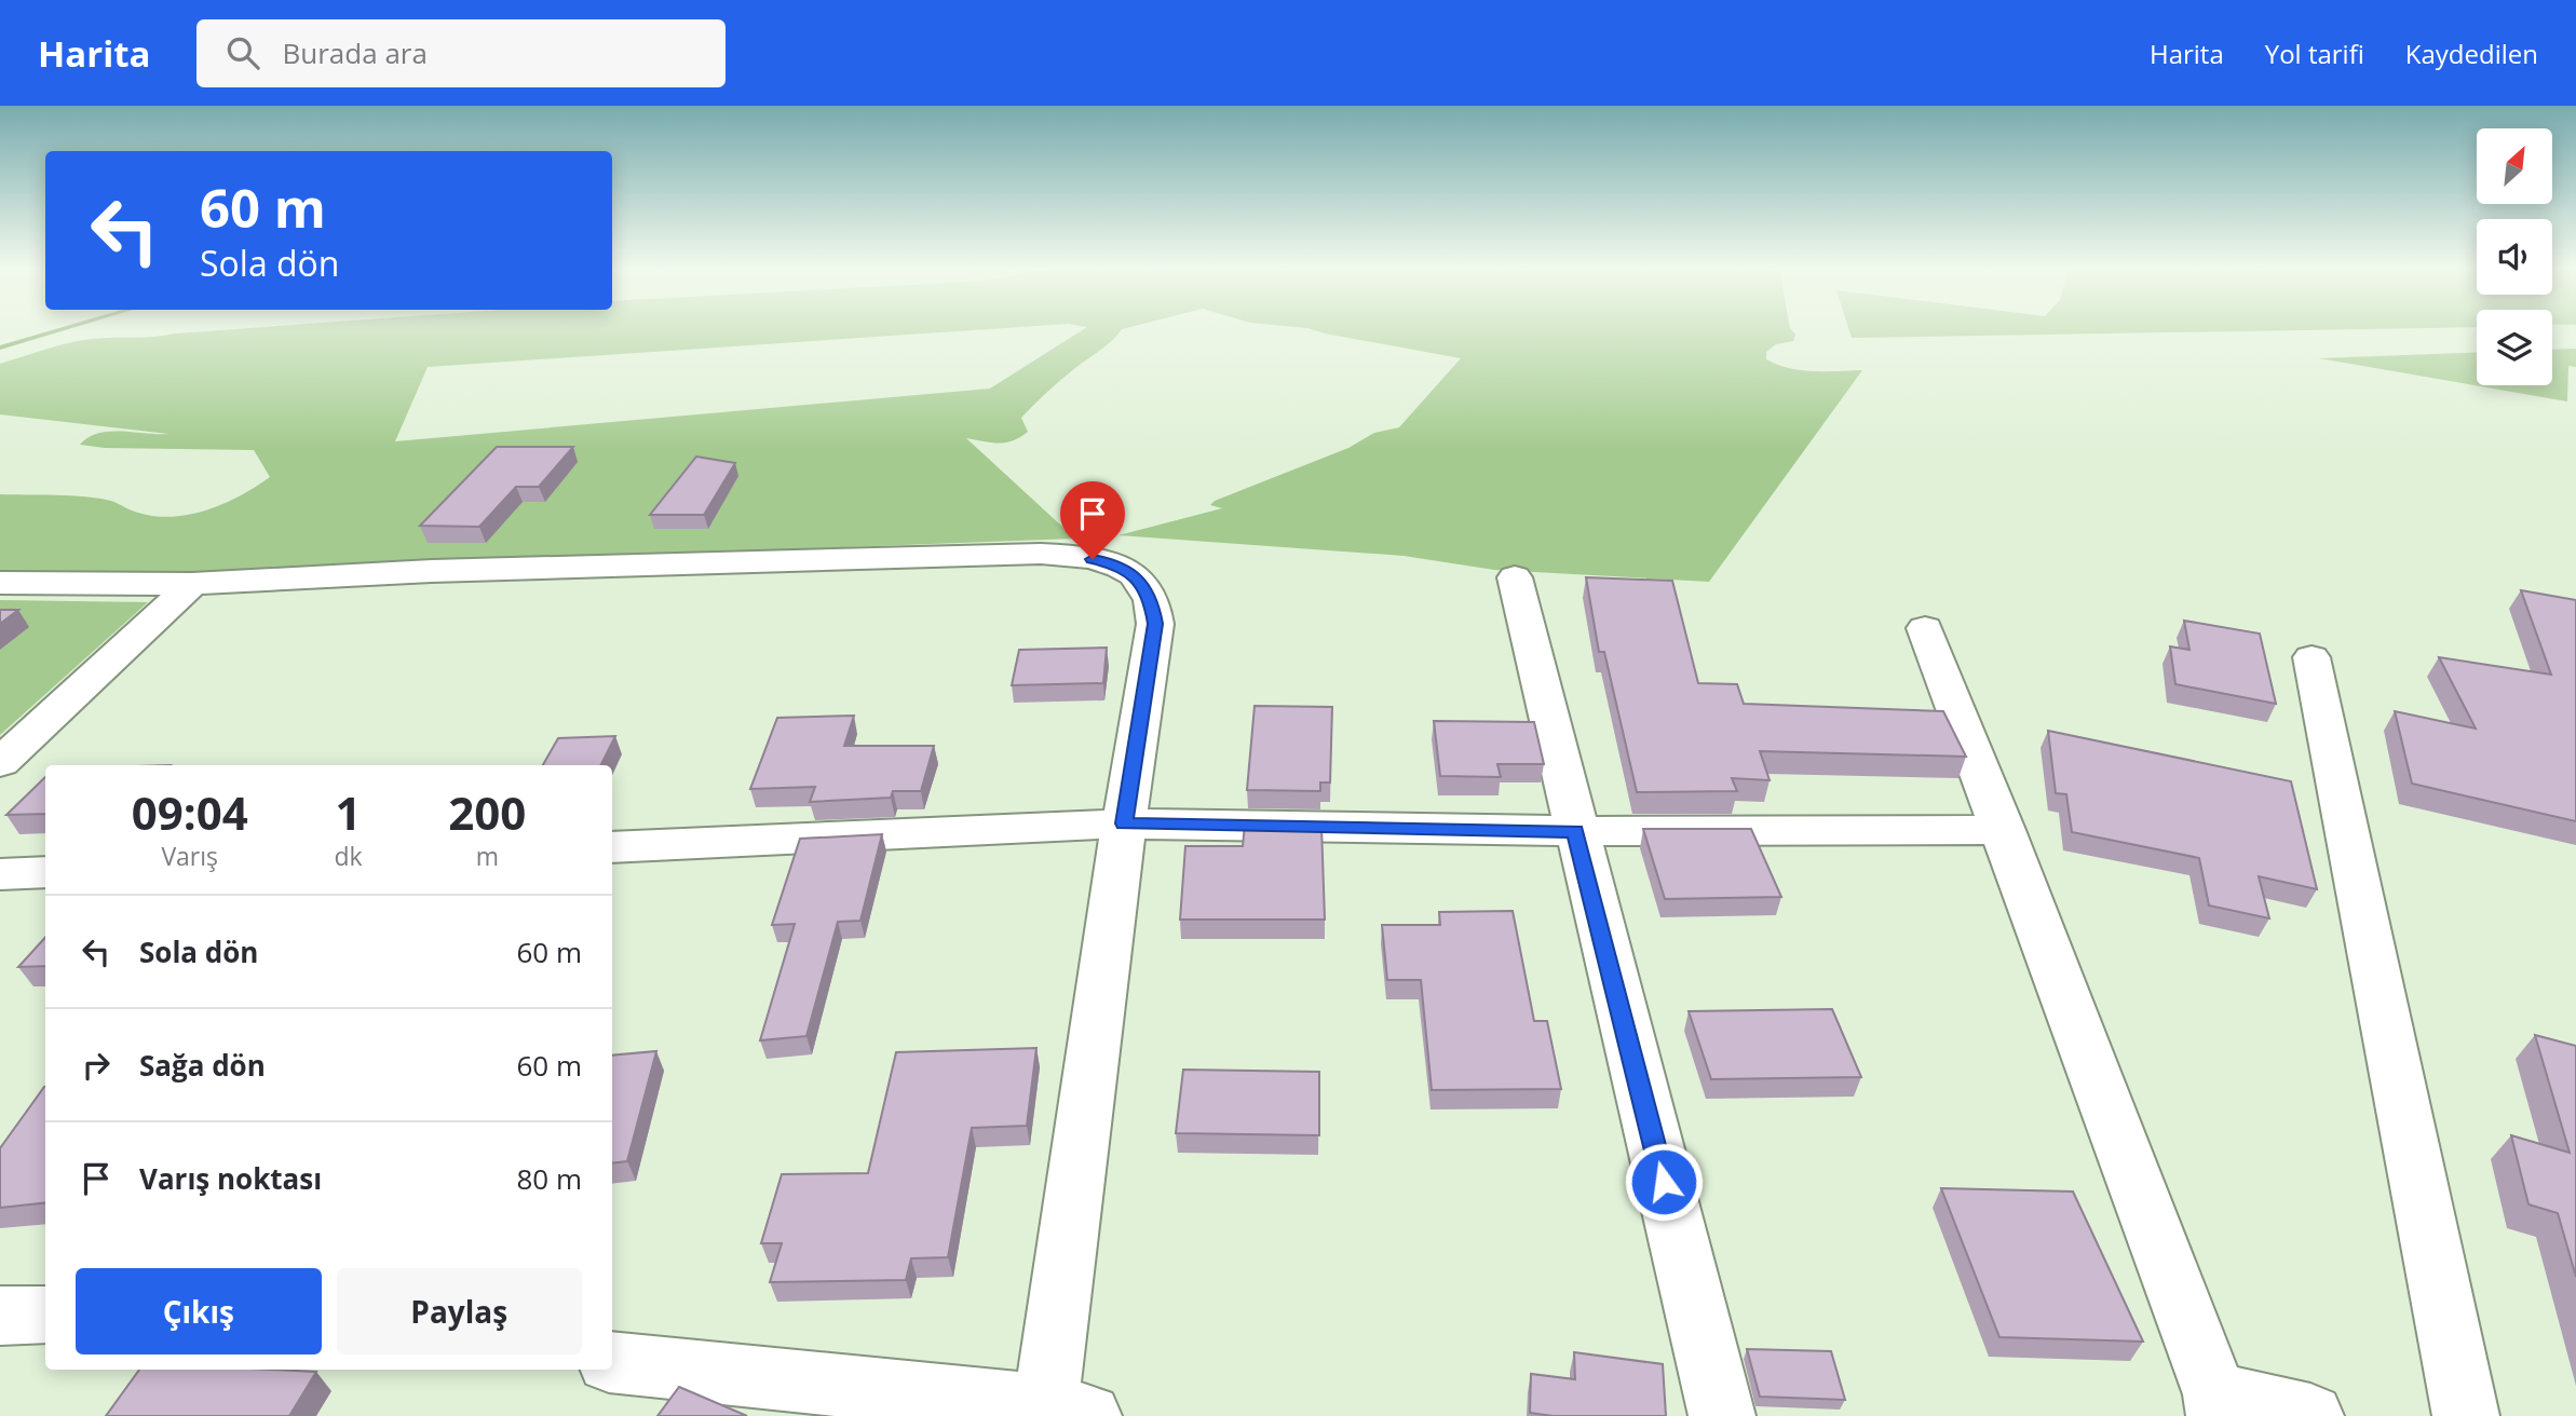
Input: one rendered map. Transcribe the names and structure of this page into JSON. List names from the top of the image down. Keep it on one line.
{"north":"top right","page":{"header":"Harita","search":"Burada ara","nav":["Harita","Yol tarifi","Kaydedilen"],"turn":["60 m","Sola dön"],"eta":["09:04","Varış","1","dk","200","m"],"list":[{"name":"Sola dön","value":"60 m"},{"name":"Sağa dön","value":"60 m"},{"name":"Varış noktası","value":"80 m"}],"buttons":["Çıkış","Paylaş"]}}
